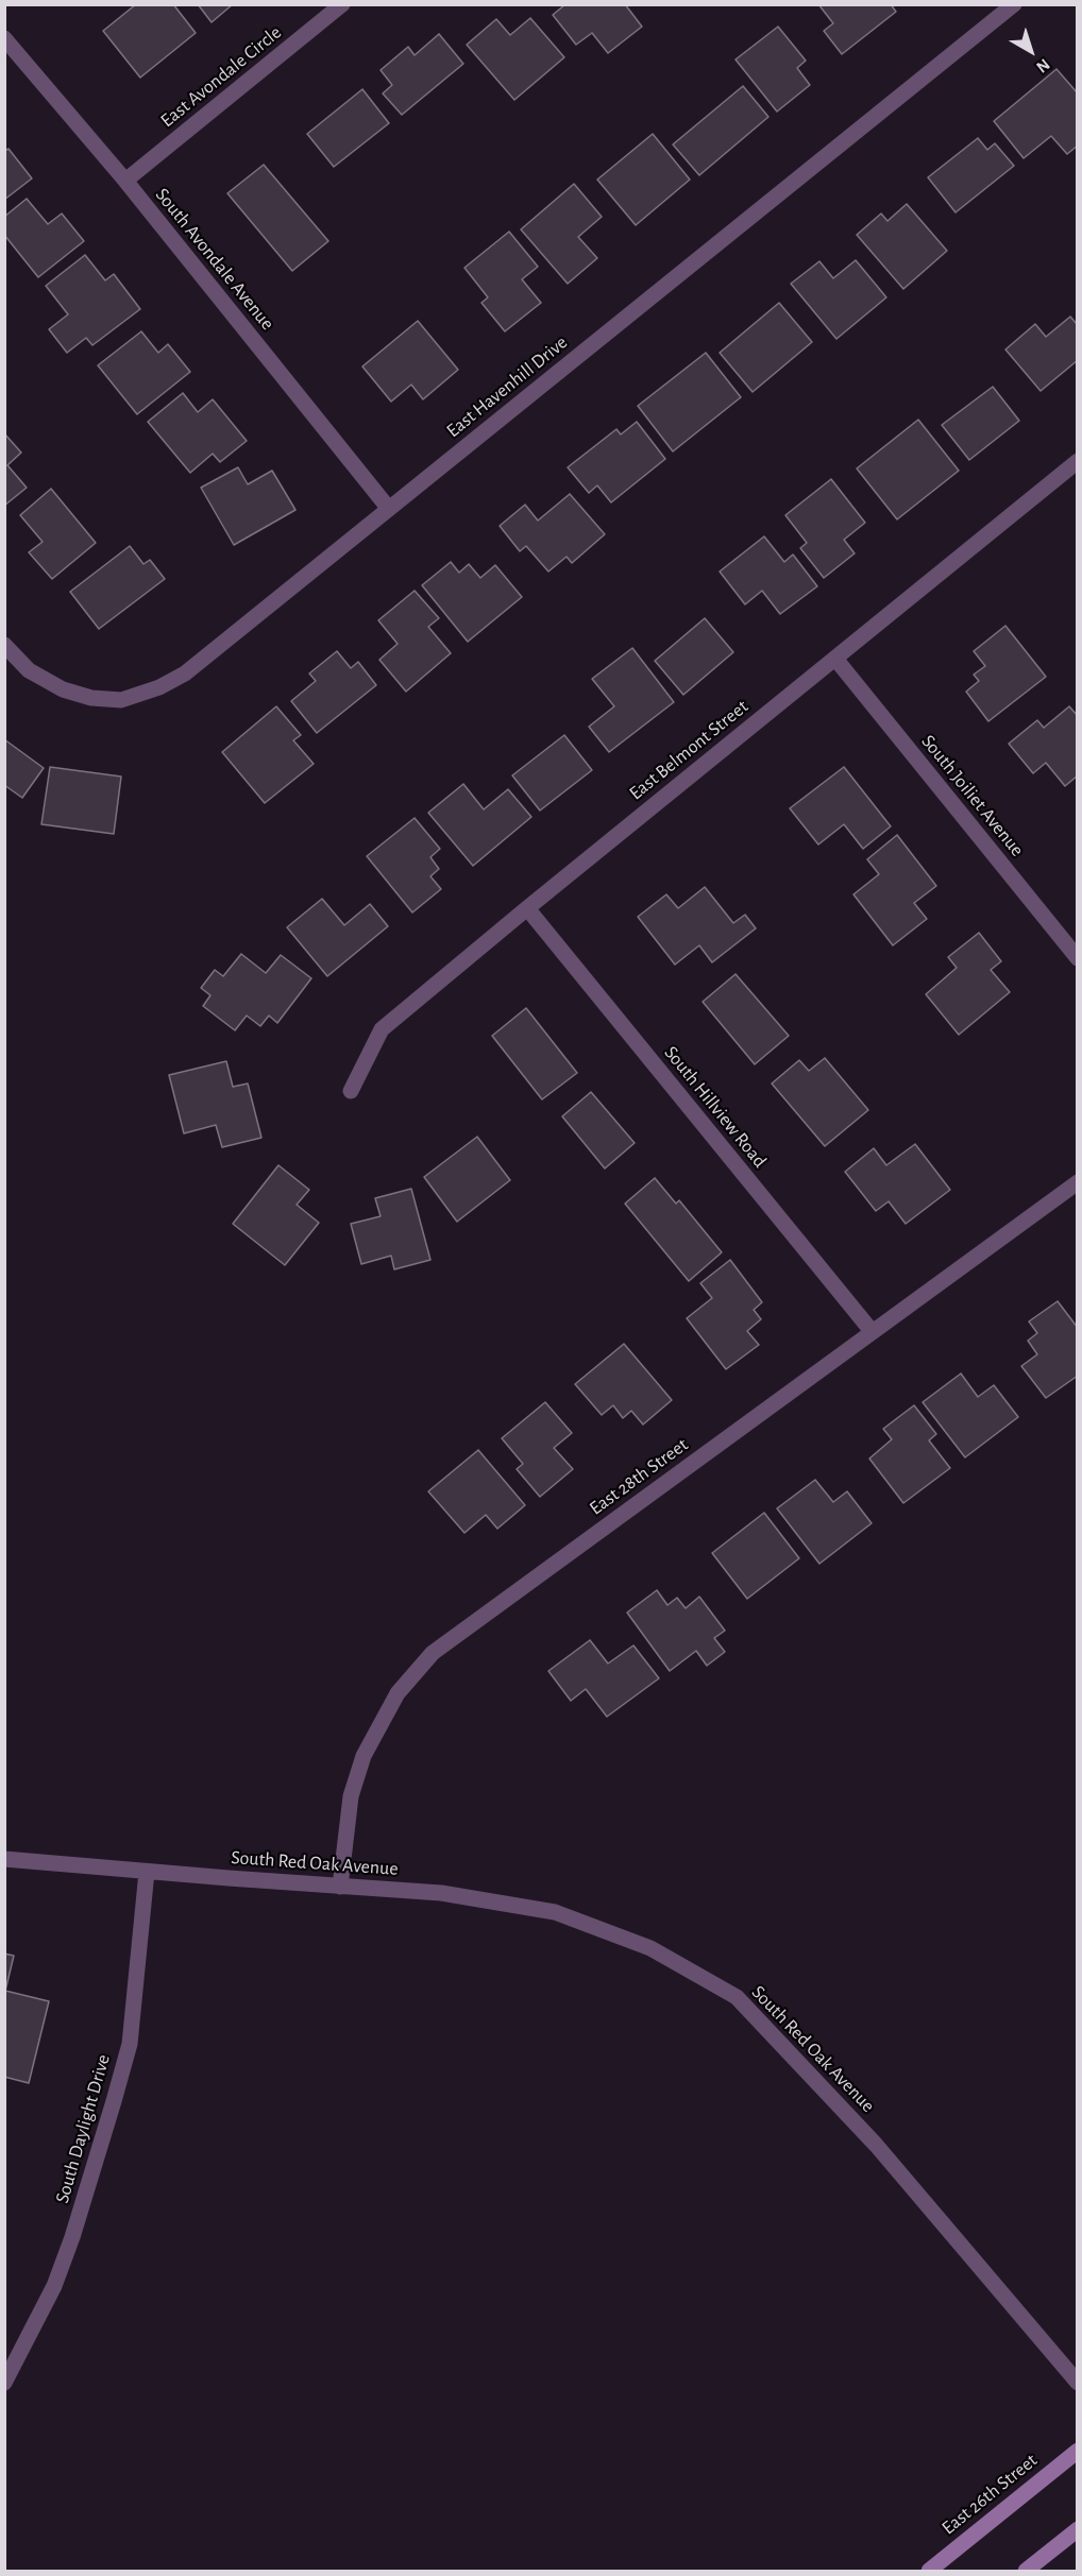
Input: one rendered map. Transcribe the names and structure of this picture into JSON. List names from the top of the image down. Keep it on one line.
{"streets":{"main road":["East 26th Street"],"street":["East Avondale Circle","South Avondale Avenue","East Havenhill Drive","East Belmont Street","South Joiliet Avenue","South Hillview Road","East 28th Street","South Red Oak Avenue","South Daylight Drive"]},"crossings":[["East Avondale Circle","South Avondale Avenue"],["South Avondale Avenue","East Havenhill Drive"],["East Belmont Street","South Joiliet Avenue"],["East Belmont Street","South Hillview Road"],["South Hillview Road","East 28th Street"],["East 28th Street","South Red Oak Avenue"],["South Red Oak Avenue","South Daylight Drive"]],"north":"bottom right"}
